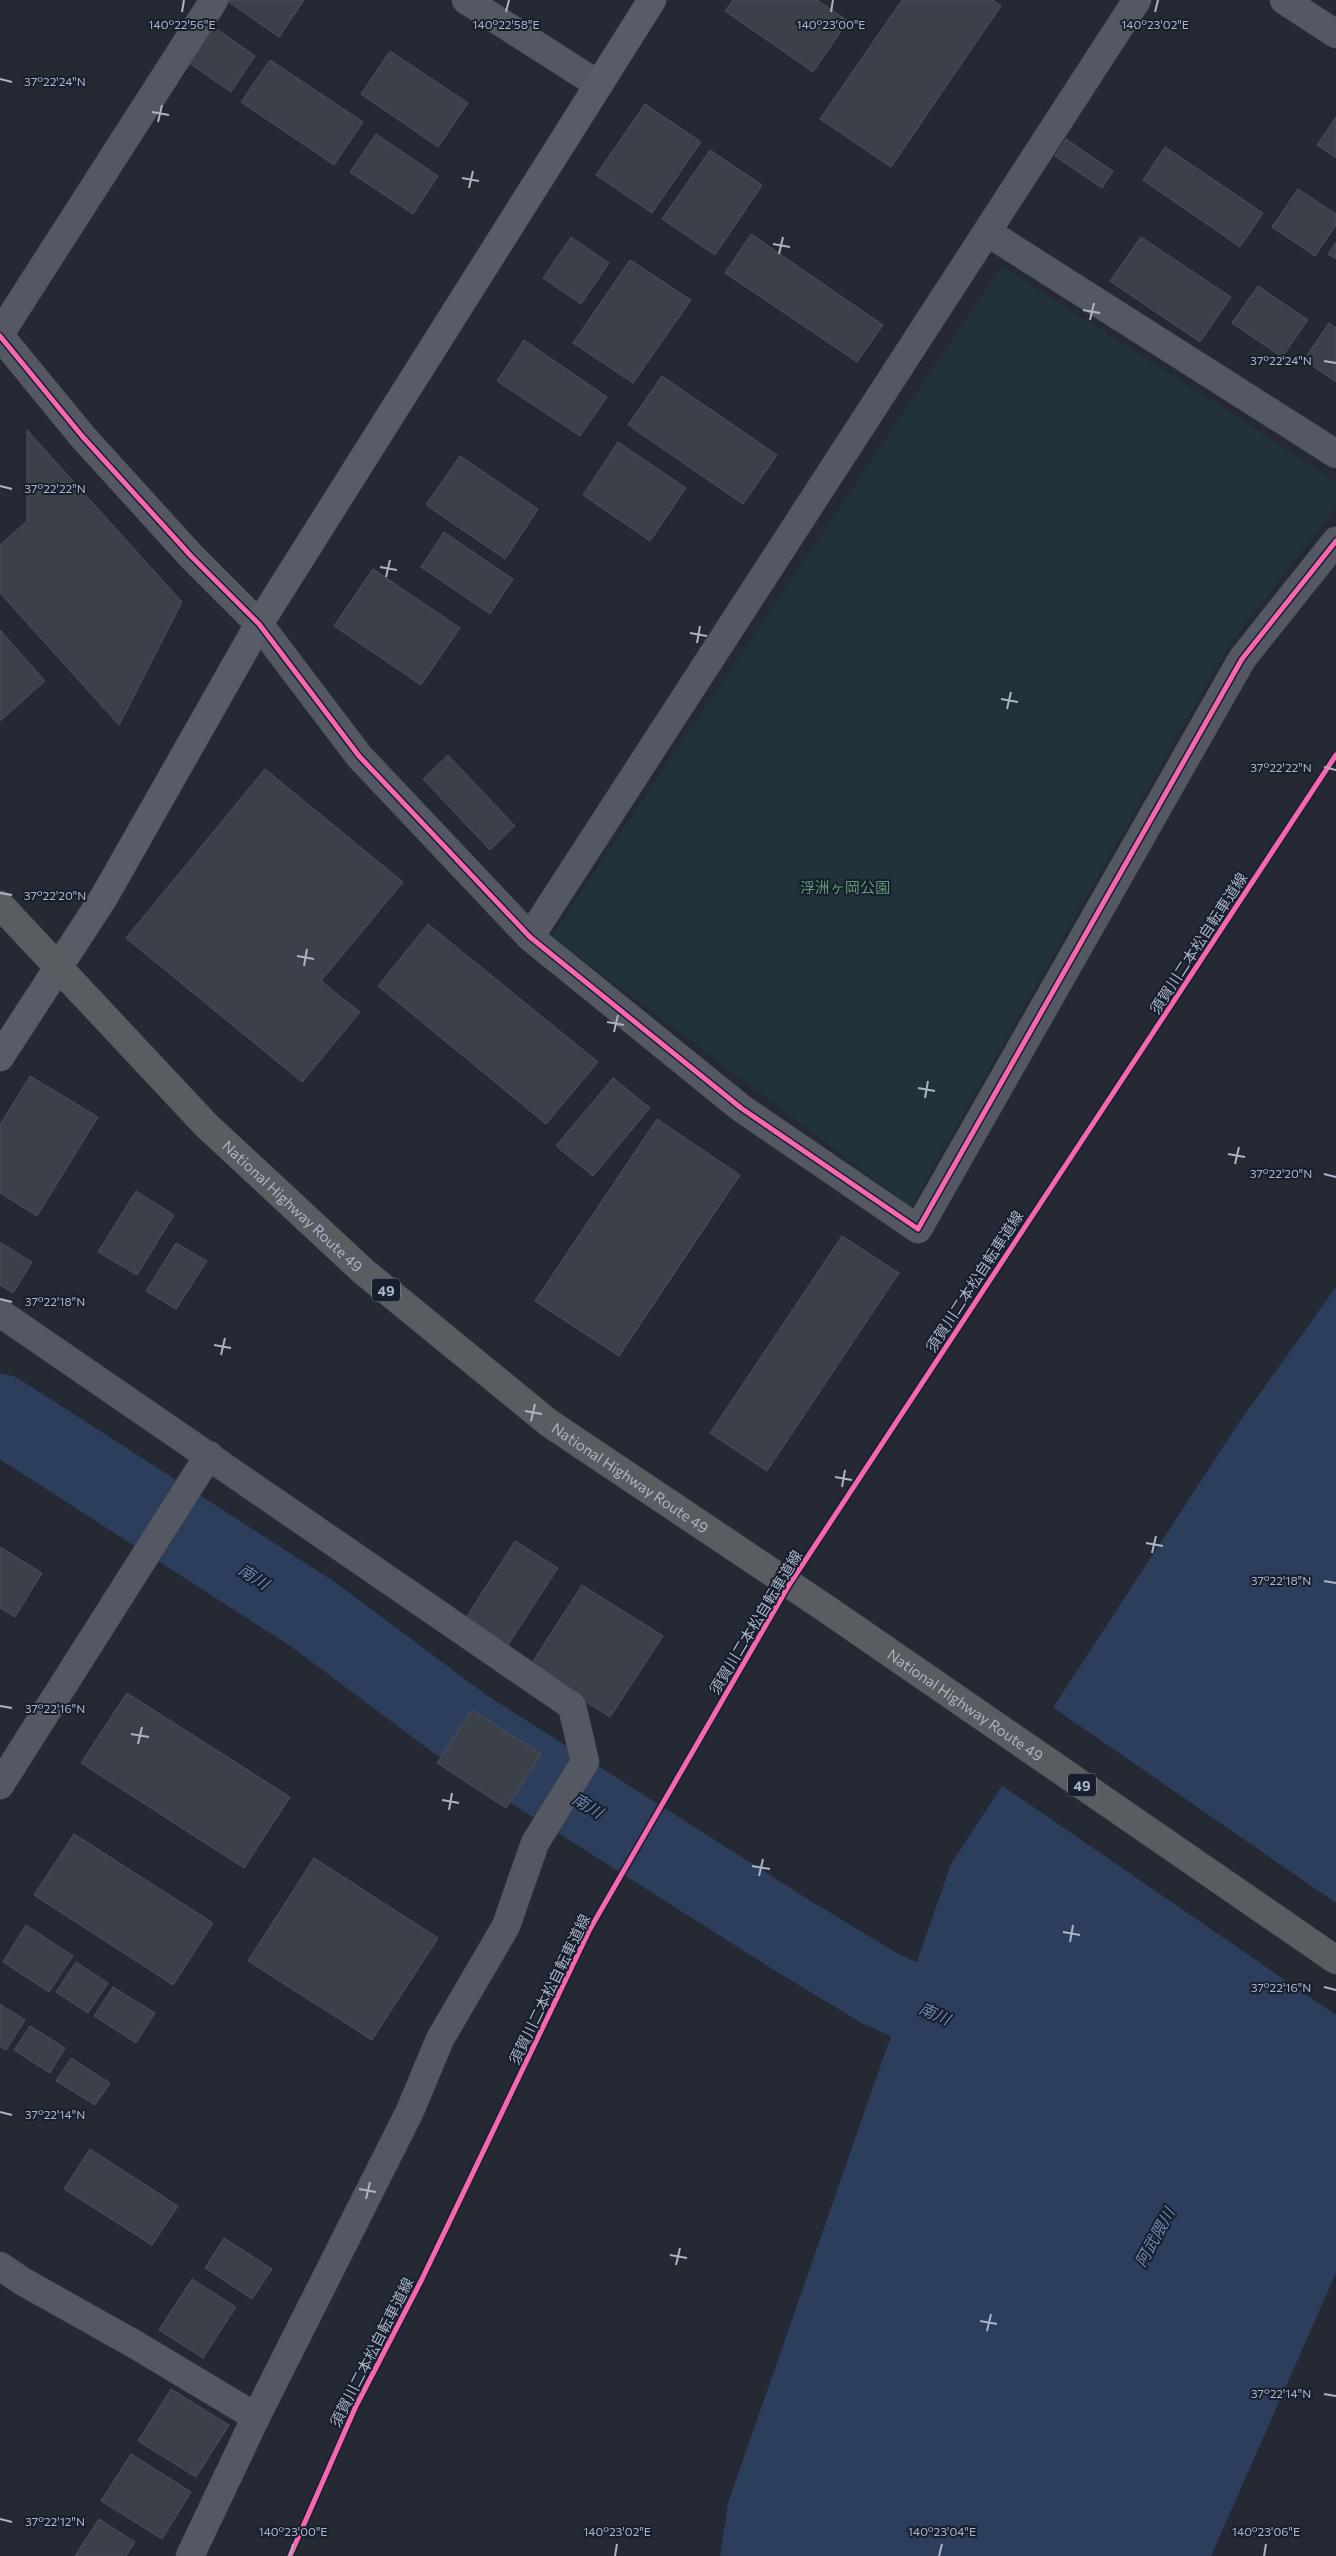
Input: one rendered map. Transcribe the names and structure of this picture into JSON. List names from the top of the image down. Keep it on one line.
{"streets":{"highway":["National Highway Route 49","49"],"cycle path":["須賀川二本松自転車道線"]},"water":["南川","阿武隈川"],"parks":["浮洲ヶ岡公園"],"coordinates":["140°22'56\"E","140°22'58\"E","140°23'00\"E","140°23'02\"E","37°22'24\"N","37°22'22\"N","37°22'20\"N","37°22'18\"N","37°22'16\"N","37°22'14\"N","37°22'12\"N","140°23'04\"E","140°23'06\"E"]}
